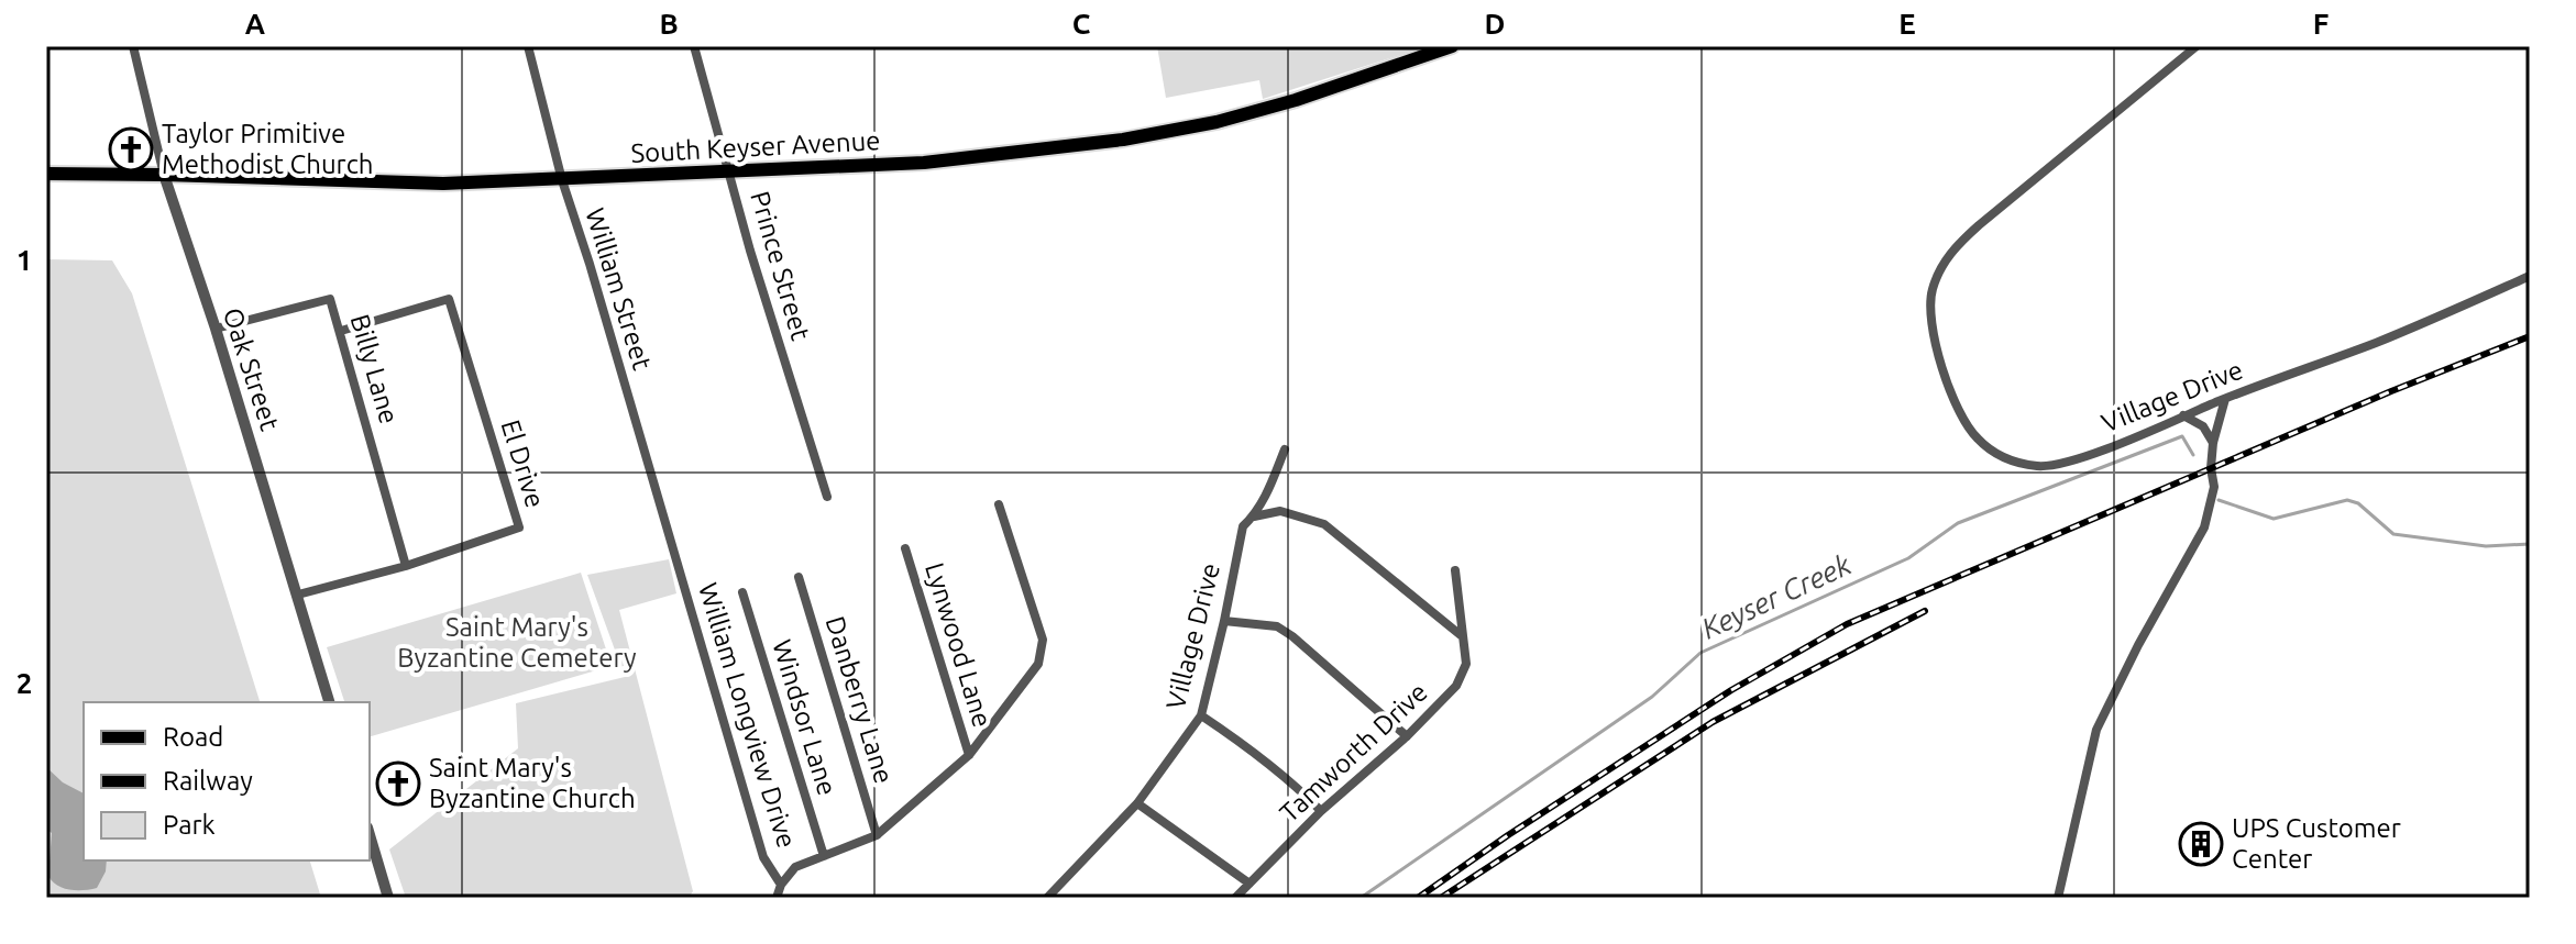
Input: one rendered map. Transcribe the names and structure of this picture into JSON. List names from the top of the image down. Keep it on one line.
{"streets":{"main road":["South Keyser Avenue"],"street":["Prince Street","William Street","Oak Street","Billy Lane","Village Drive","El Drive","Lynwood Lane","Danberry Lane","William Longview Drive","Windsor Lane","Tamworth Drive"]},"crossings":[["South Keyser Avenue","Prince Street"],["South Keyser Avenue","William Street"],["South Keyser Avenue","Oak Street"],["William Street","William Longview Drive"],["Oak Street","Billy Lane"],["Oak Street","El Drive"],["Billy Lane","El Drive"]],"water":["Keyser Creek"],"parks":["Saint Mary's Byzantine Cemetery"],"places":{"church":["Taylor Primitive Methodist Church","Saint Mary's Byzantine Church"],"building":["UPS Customer Center"]},"legend":["Road","Railway","Park"],"grid":{"columns":["A","B","C","D","E","F"],"rows":["1","2"]}}
